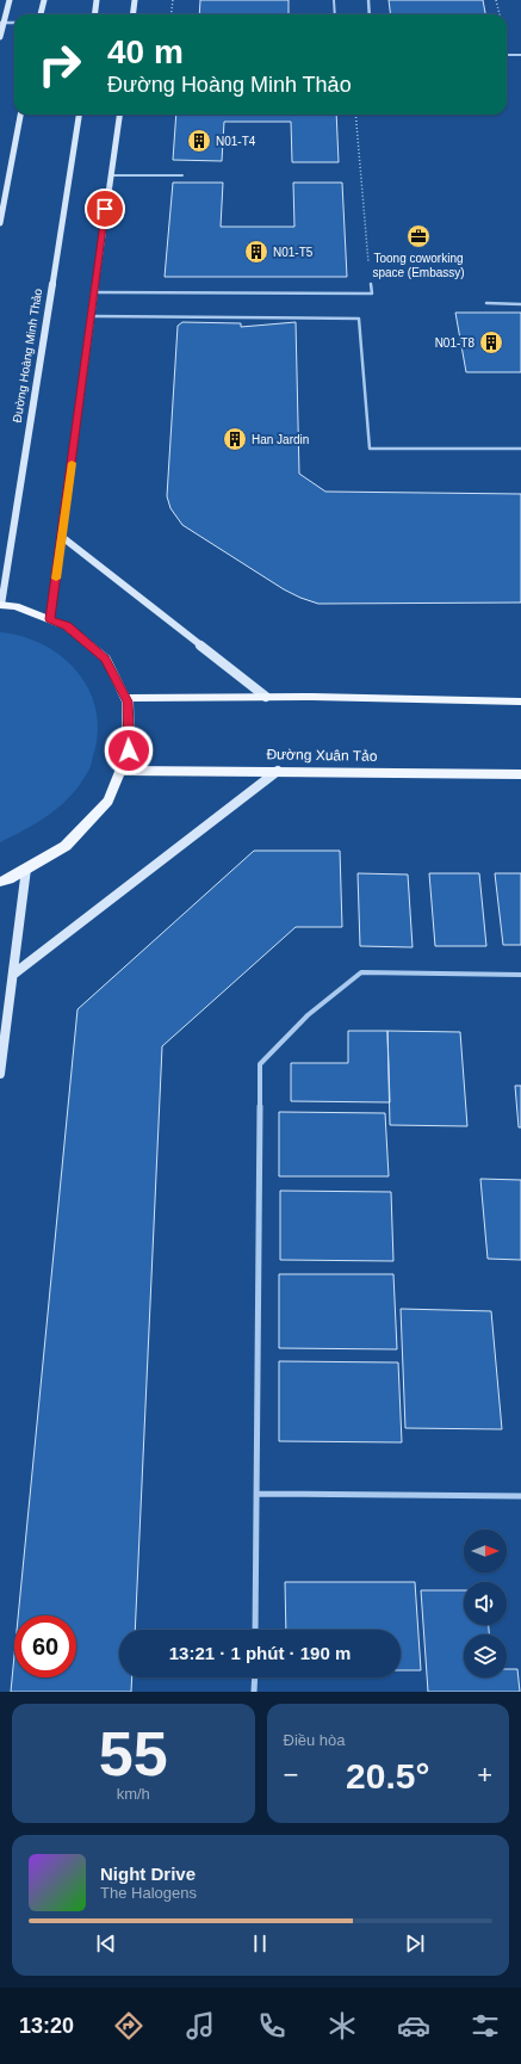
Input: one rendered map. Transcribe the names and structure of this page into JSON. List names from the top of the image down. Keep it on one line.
{"streets":{"main road":["Đường Hoàng Minh Thảo","Đường Xuân Tảo"]},"places":{"building":["N01-T4","N01-T5","N01-T8","Han Jardin"],"office":["Toong coworking space (Embassy)"]},"north":"right","page":{"turn":["40 m","Đường Hoàng Minh Thảo"],"limit":"60","trip":"13:21 · 1 phút · 190 m","tile":[["55","km/h"],"Điều hòa"],"heat":["−","20.5°","+"],"song":["Night Drive","The Halogens"],"tabs":"13:20"}}
